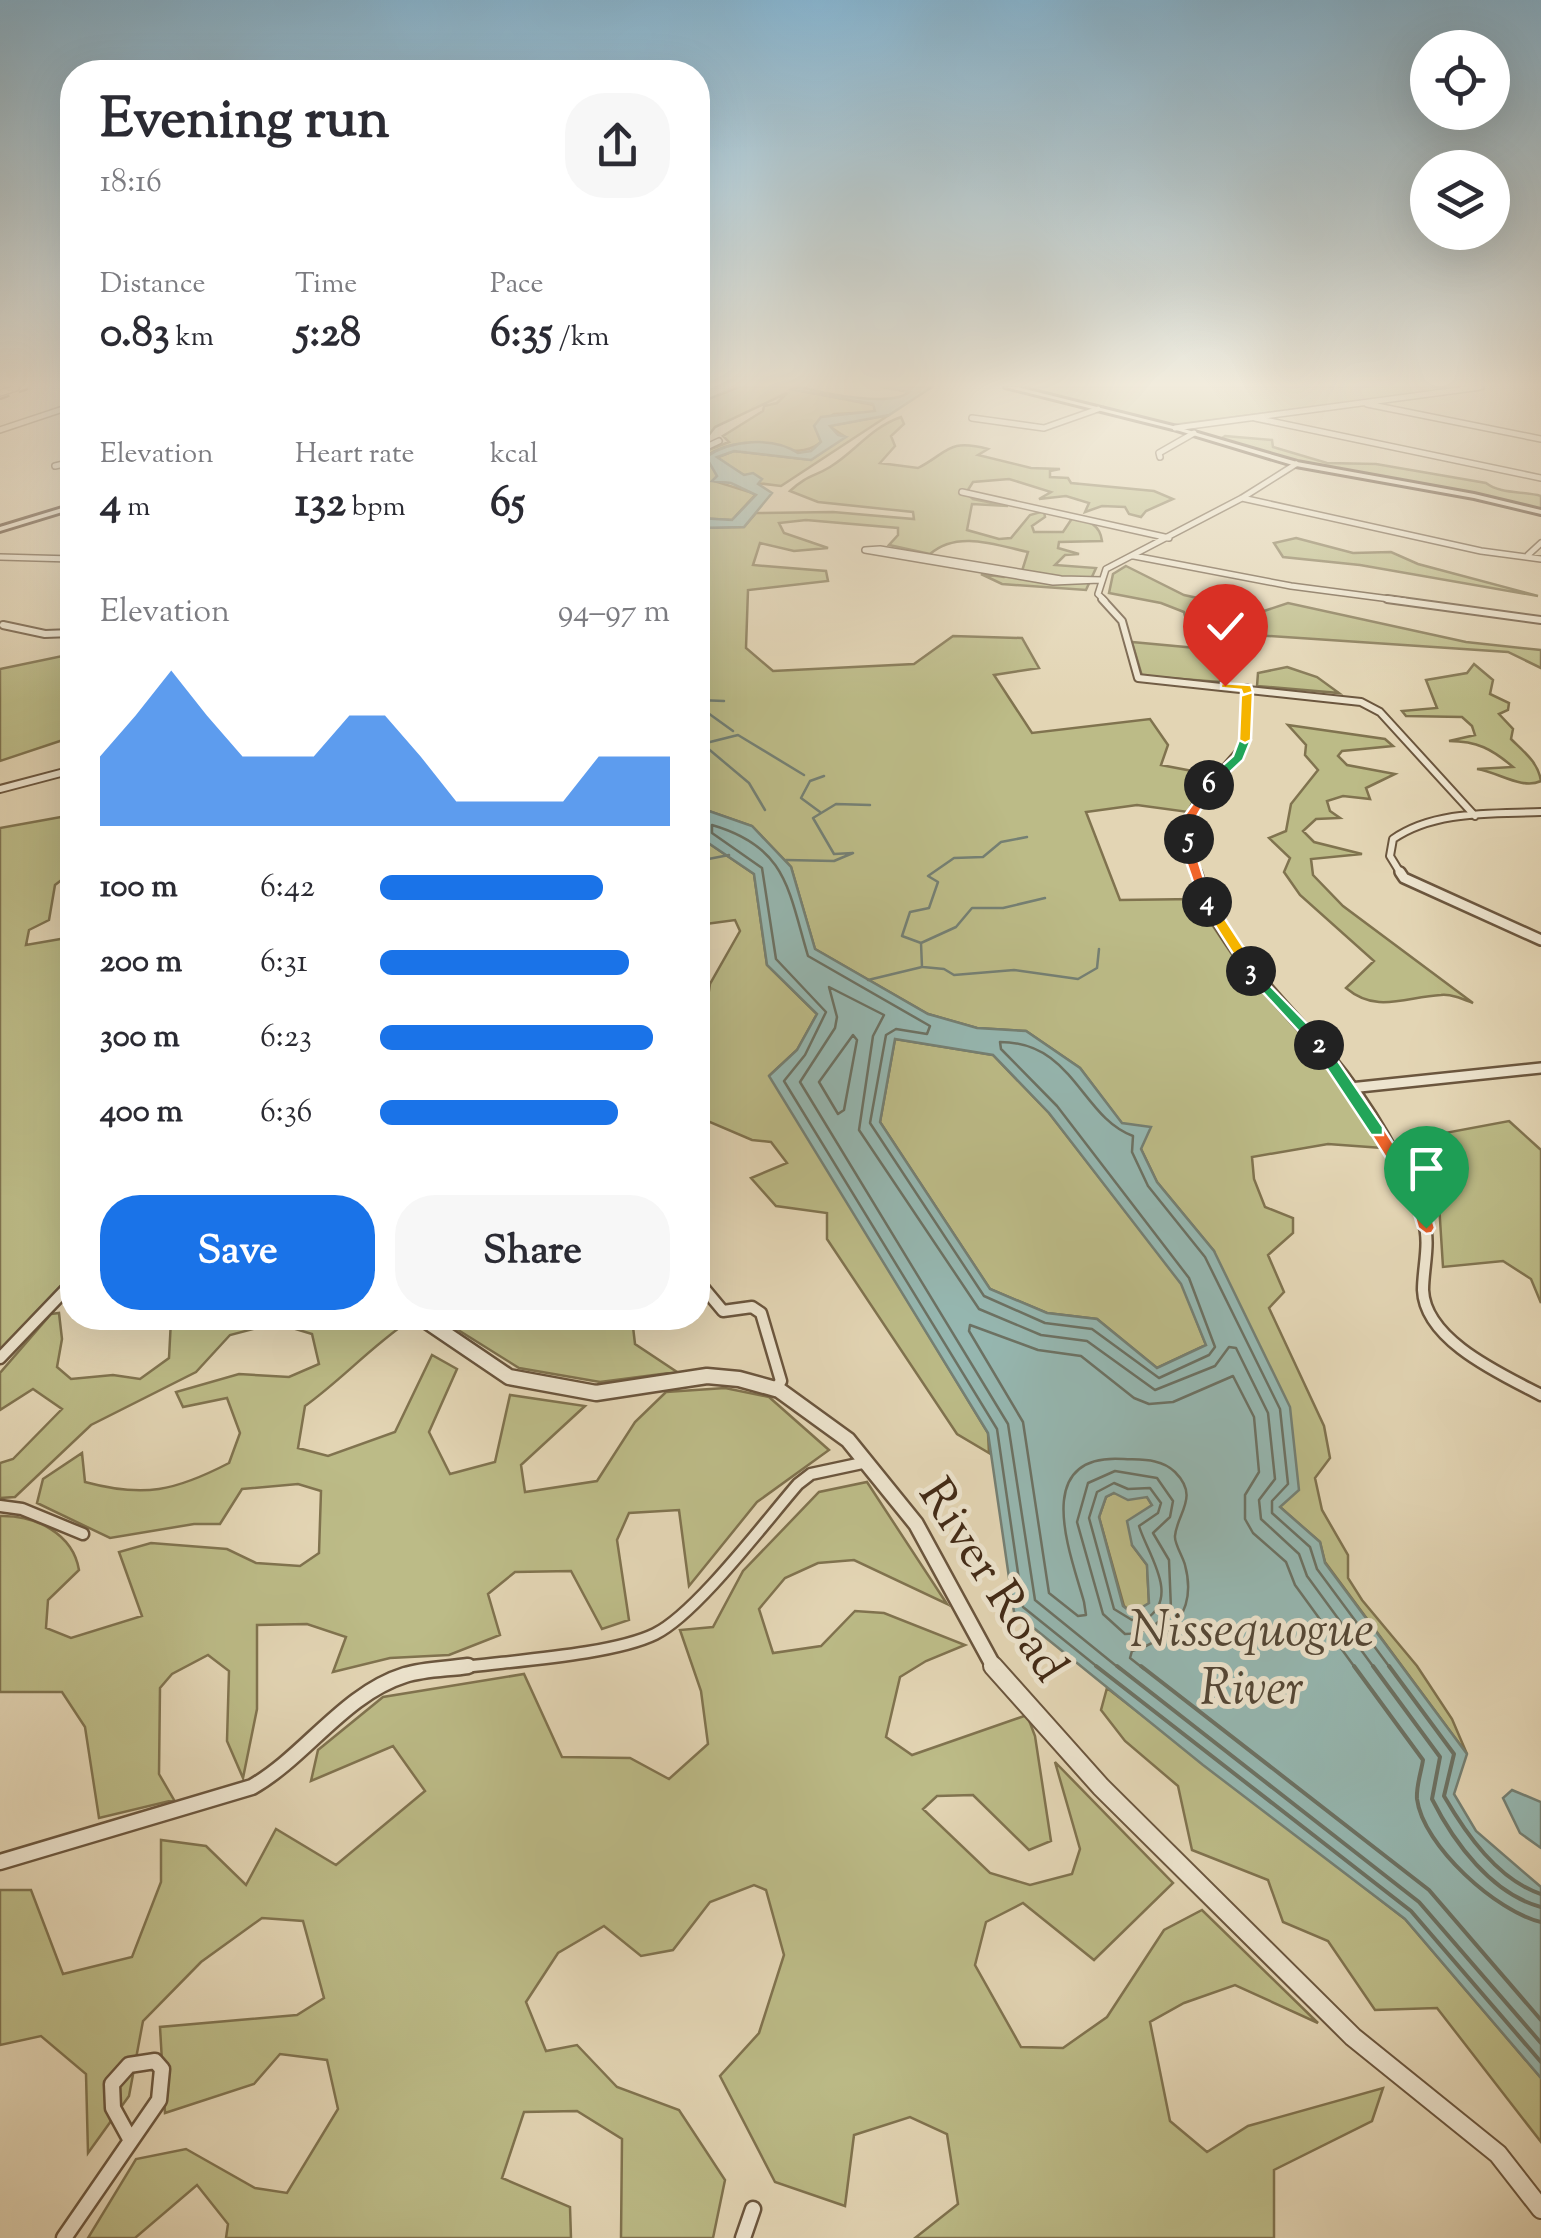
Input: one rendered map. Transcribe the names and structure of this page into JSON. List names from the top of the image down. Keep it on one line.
{"streets":{"street":["River Road"]},"water":["Nissequogue River"],"page":{"heading":["Evening run","18:16"],"stats":[["Distance","0.83 km"],["Time","5:28"],["Pace","6:35 /km"],["Elevation","4 m"],["Heart rate","132 bpm"],["kcal","65"]],"chart":["Elevation","94–97 m"],"pins":["6","5","4","3","2"],"list":[{"name":"100 m","note":"6:42"},{"name":"200 m","note":"6:31"},{"name":"300 m","note":"6:23"},{"name":"400 m","note":"6:36"}],"buttons":["Save","Share"]}}
